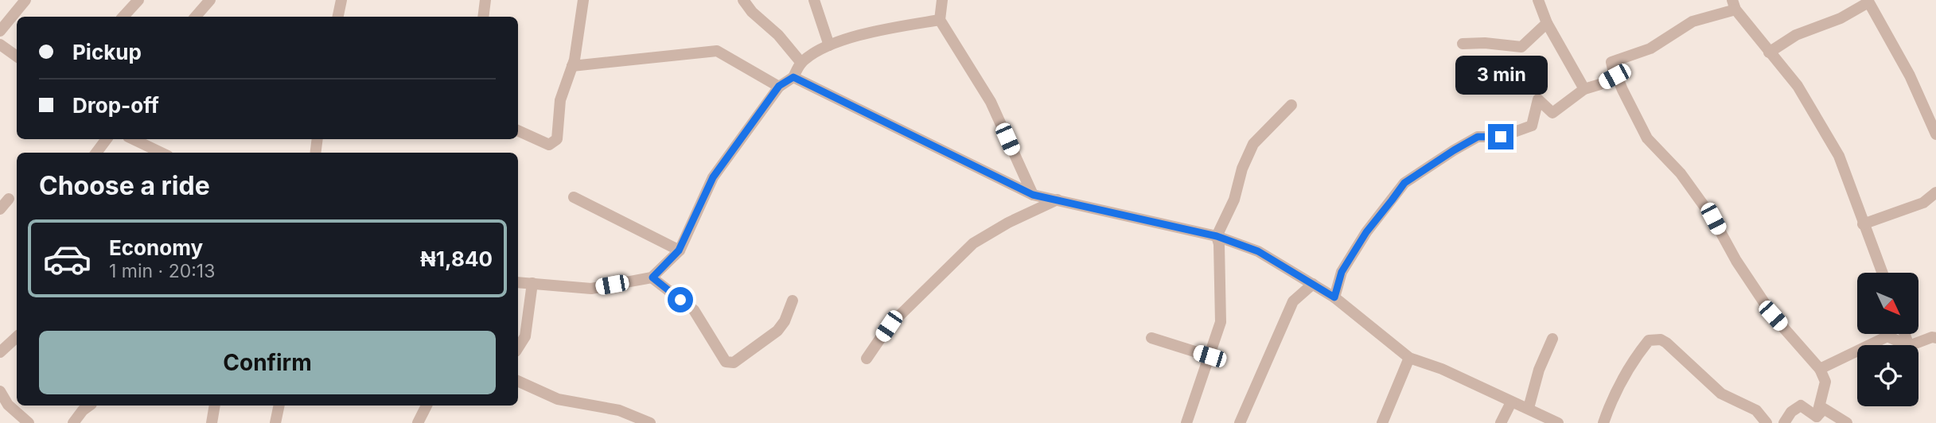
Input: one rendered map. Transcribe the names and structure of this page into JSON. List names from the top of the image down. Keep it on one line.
{"north":"bottom right","page":{"banner":["Pickup","Drop-off"],"bubble":"3 min","heading":"Choose a ride","list":[{"name":"Economy","note":"1 min · 20:13","value":"₦1,840"}],"buttons":"Confirm"}}
